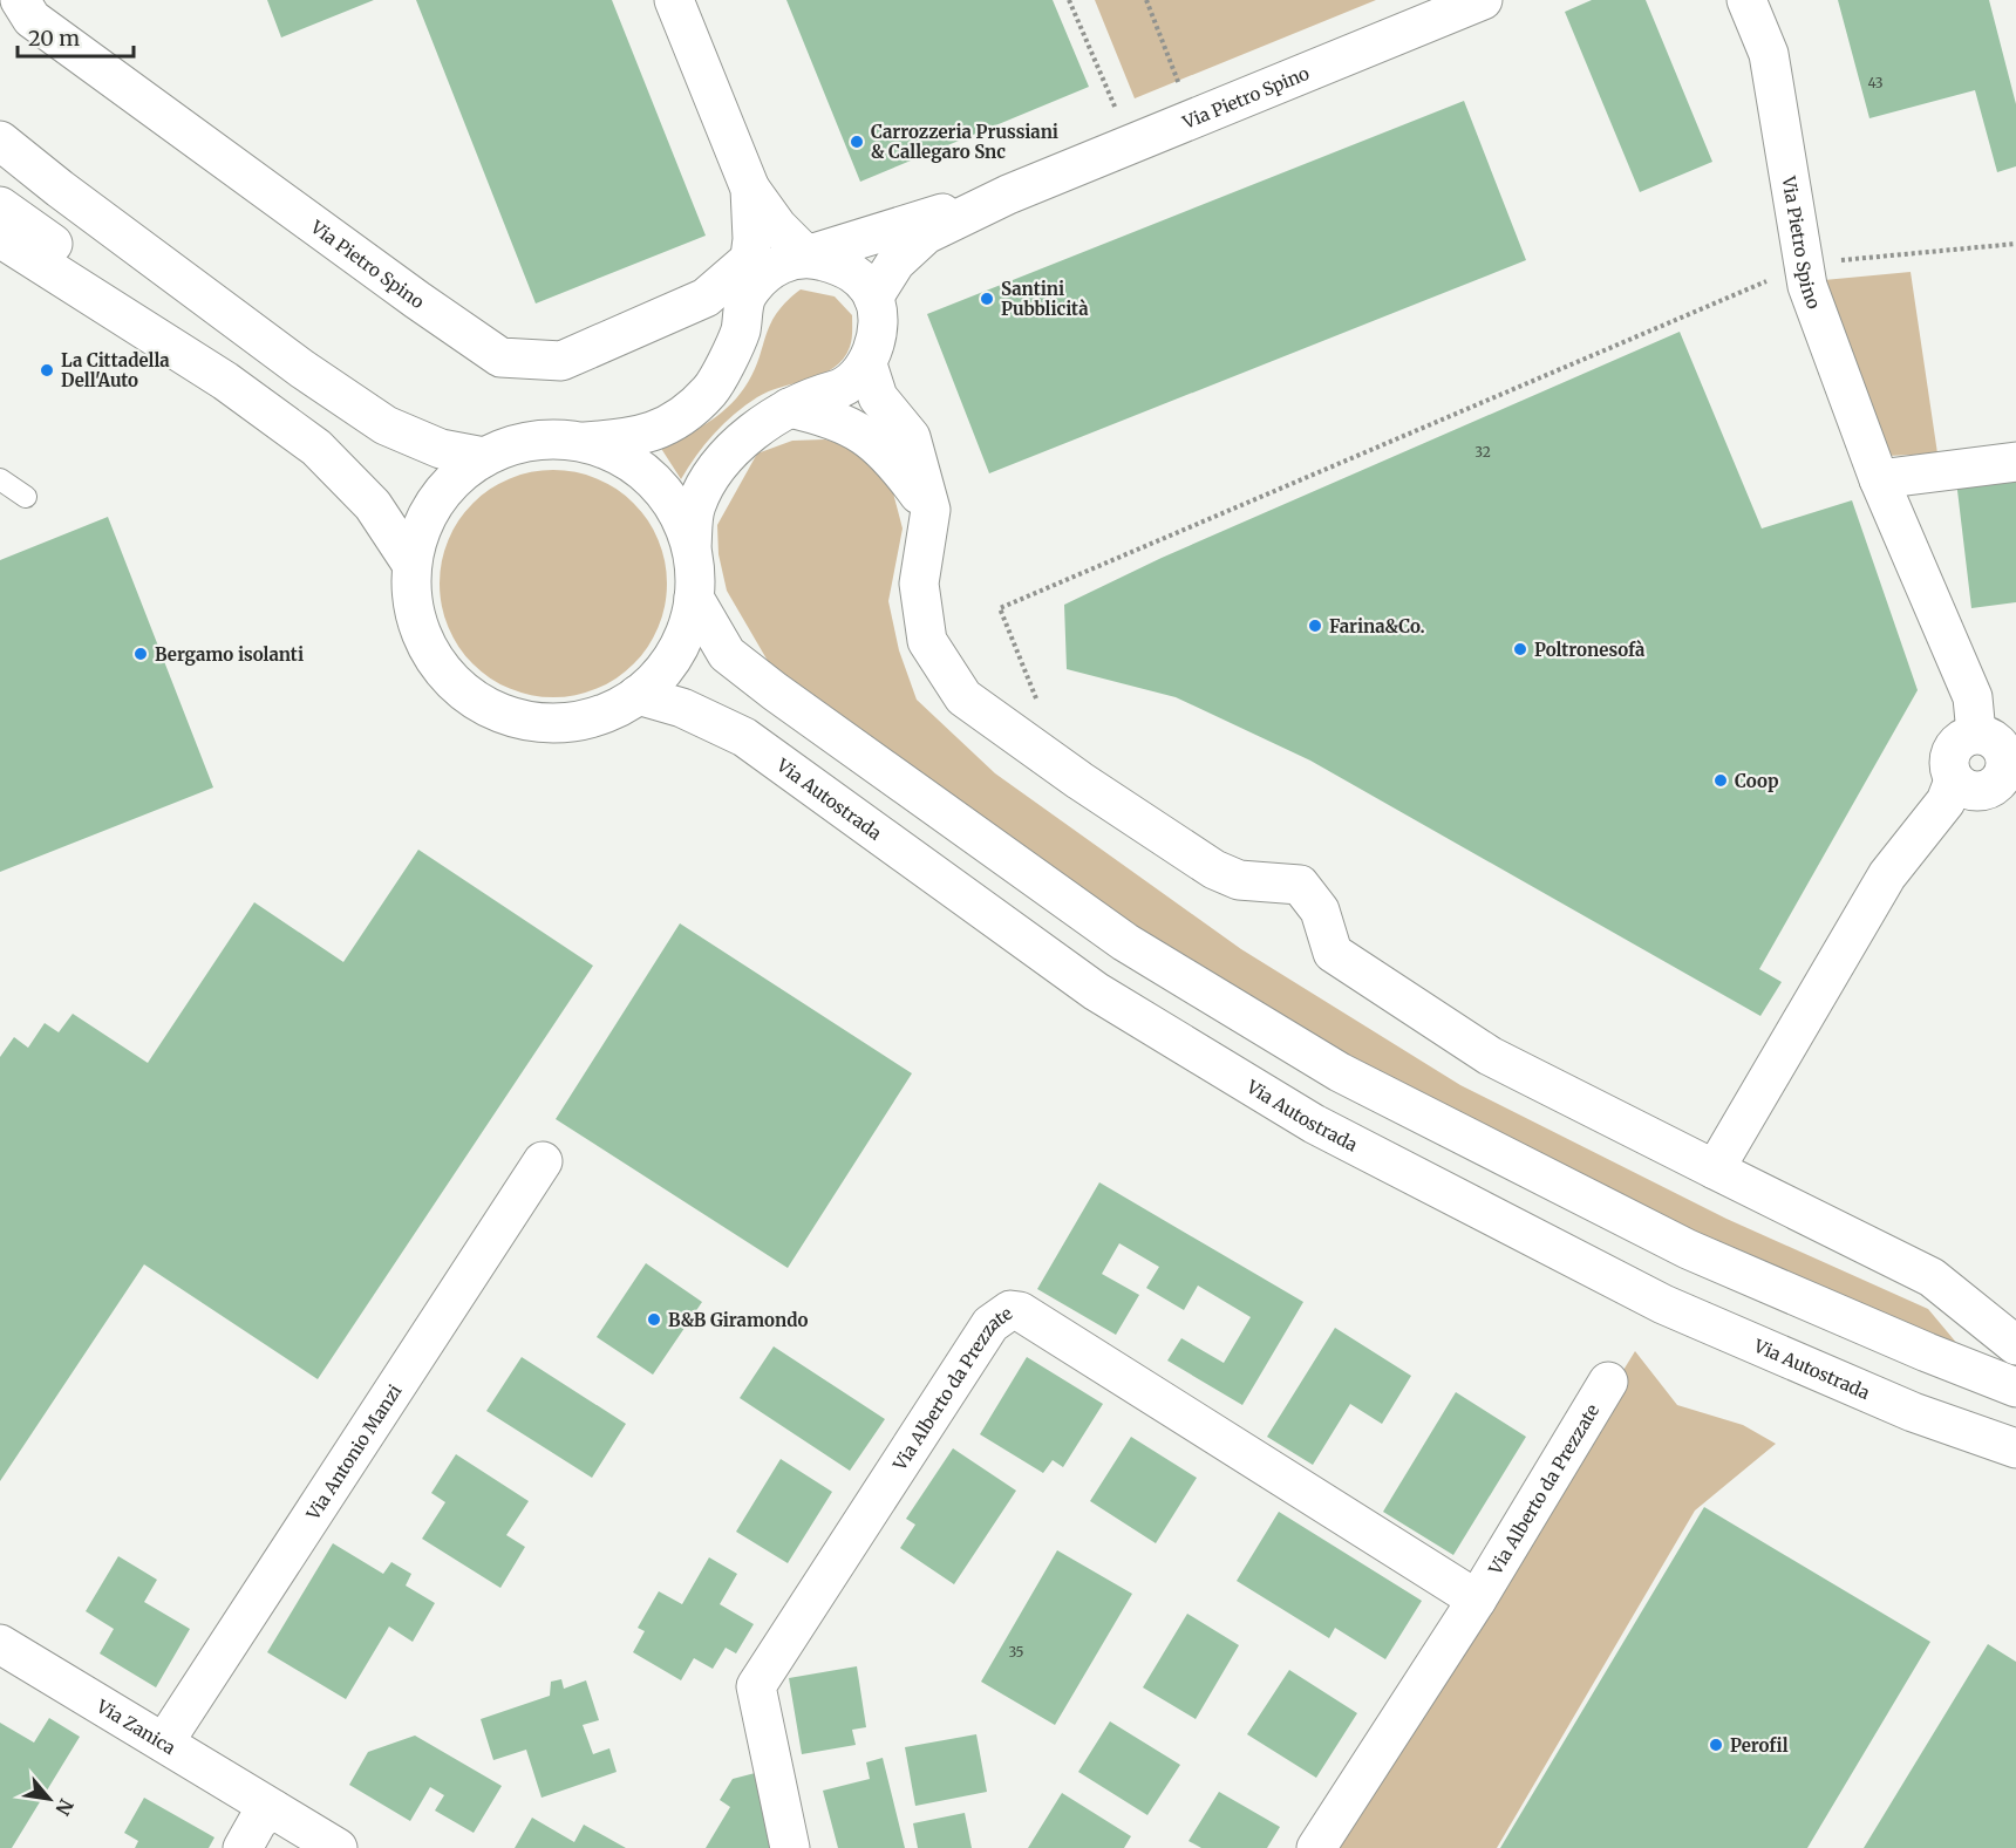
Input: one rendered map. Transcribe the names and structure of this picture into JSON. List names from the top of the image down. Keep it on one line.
{"streets":{"main road":["Via Pietro Spino","Via Autostrada","Via Alberto da Prezzate","Via Antonio Manzi","Via Zanica"]},"crossings":[["Via Antonio Manzi","Via Zanica"]],"places":["Carrozzeria Prussiani & Callegaro Snc","Santini Pubblicità","La Cittadella Dell'Auto","Farina&Co.","Poltronesofà","Bergamo isolanti","Coop","B&B Giramondo","Perofil"],"house_numbers":["43","32","35"],"scale_bar":"20 m","north":"bottom right"}
